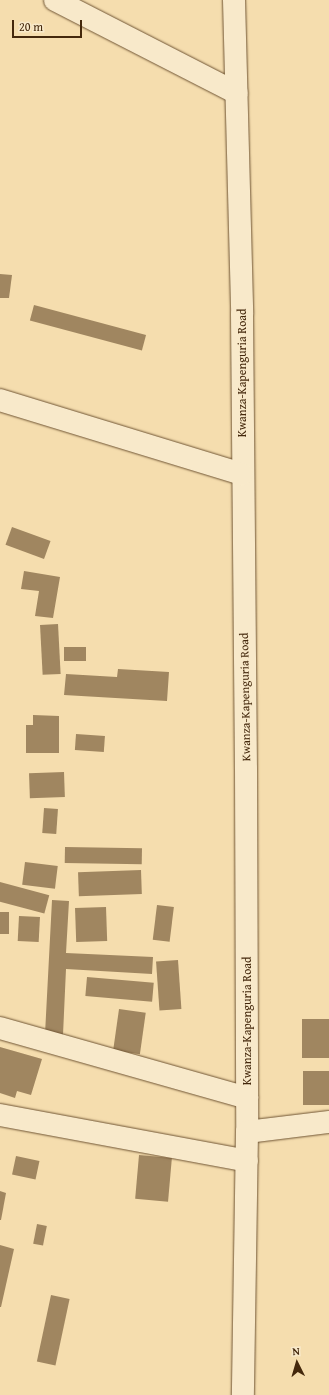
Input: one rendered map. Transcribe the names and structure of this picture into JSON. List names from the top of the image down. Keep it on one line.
{"streets":{"street":["Kwanza-Kapenguria Road"]},"scale_bar":"20 m","north":"top"}
